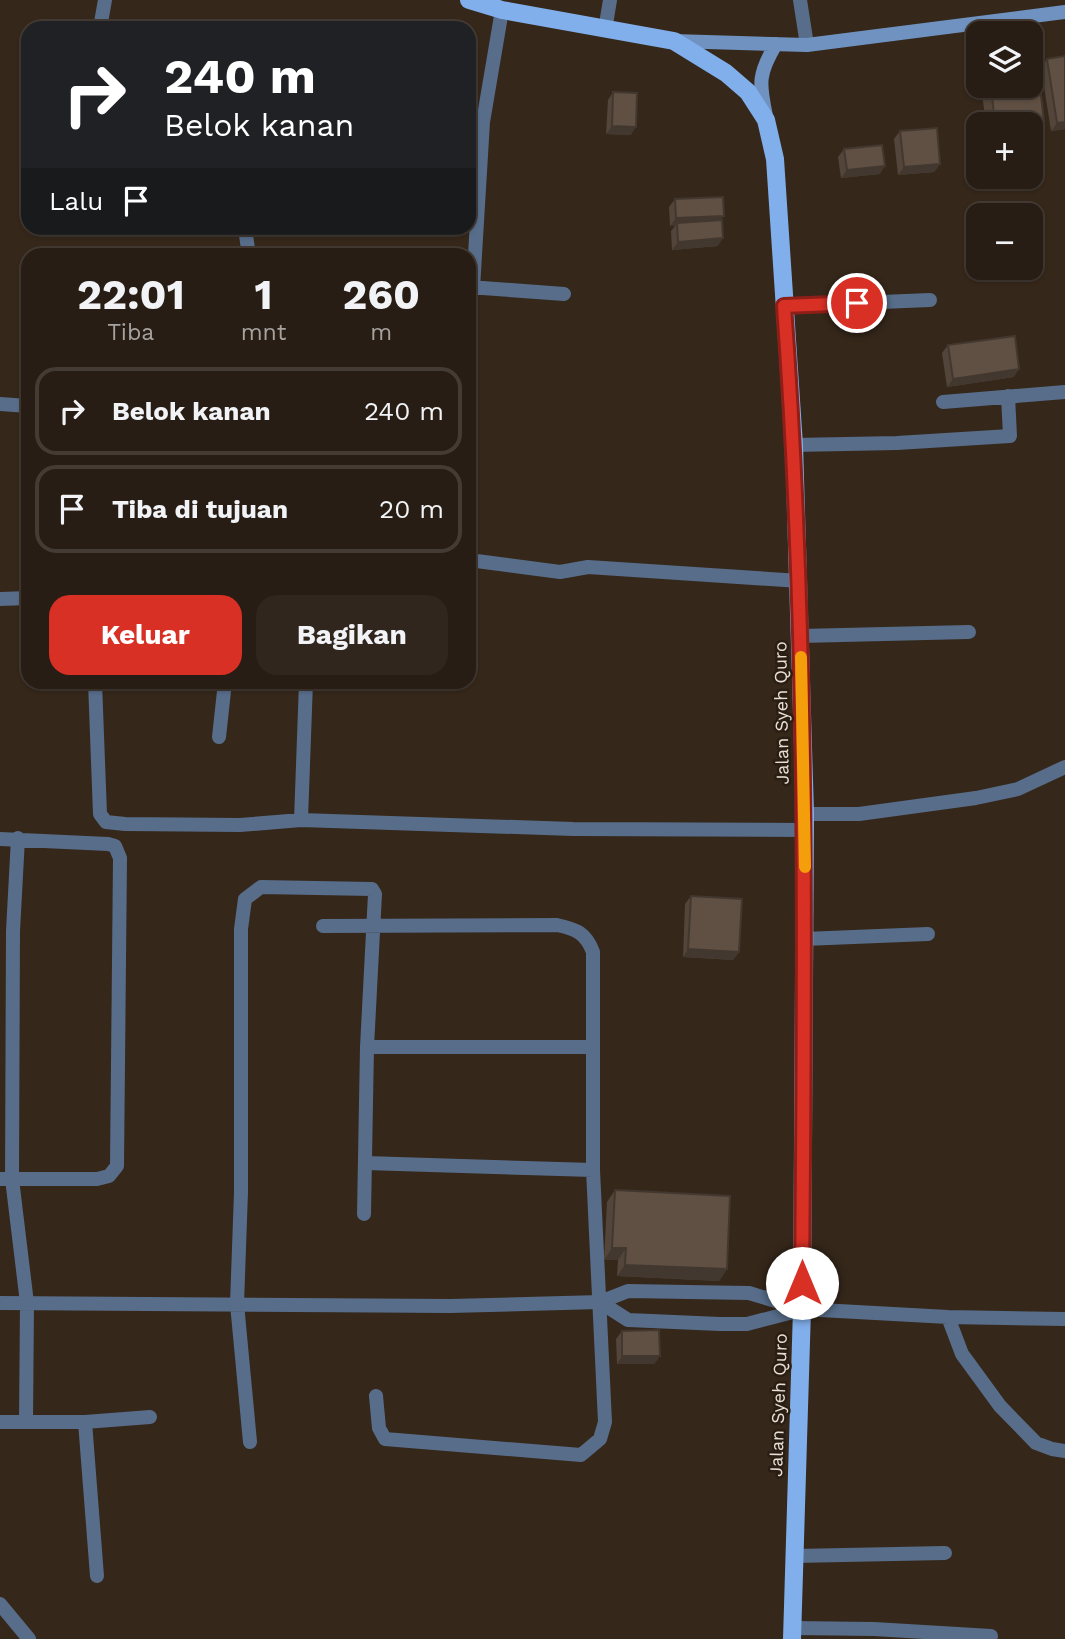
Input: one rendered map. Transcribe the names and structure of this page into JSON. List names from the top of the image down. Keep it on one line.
{"streets":{"main road":["Jalan Syeh Quro"]},"page":{"map_buttons":["+","−"],"turn":["240 m","Belok kanan"],"then":"Lalu","eta":["22:01","Tiba","1","mnt","260","m"],"list":[{"name":"Belok kanan","value":"240 m"},{"name":"Tiba di tujuan","value":"20 m"}],"buttons":["Keluar","Bagikan"]}}
